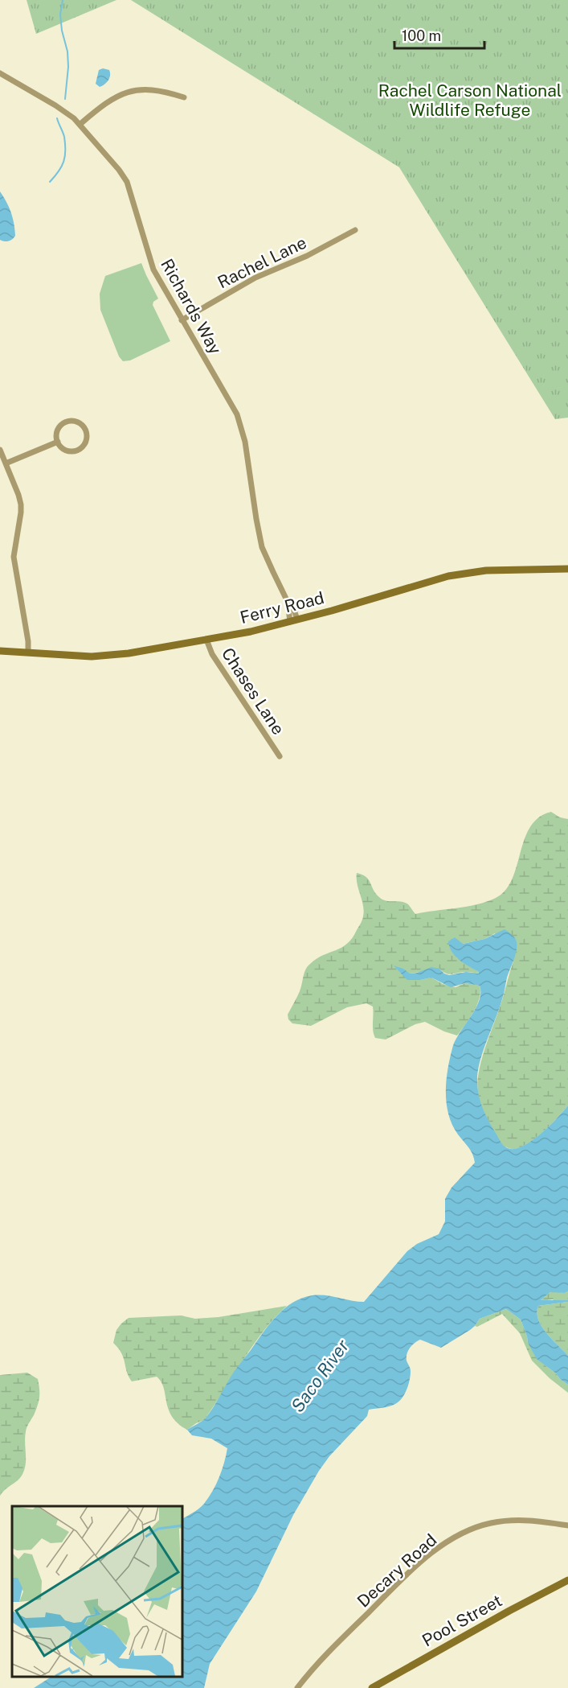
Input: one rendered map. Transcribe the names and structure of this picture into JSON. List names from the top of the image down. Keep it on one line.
{"streets":{"main road":["Ferry Road","Pool Street"],"street":["Rachel Lane","Richards Way","Chases Lane","Decary Road"]},"crossings":[["Rachel Lane","Richards Way"],["Richards Way","Ferry Road"],["Ferry Road","Chases Lane"]],"water":["Saco River"],"parks":["Rachel Carson National Wildlife Refuge"],"scale_bar":"100 m"}
